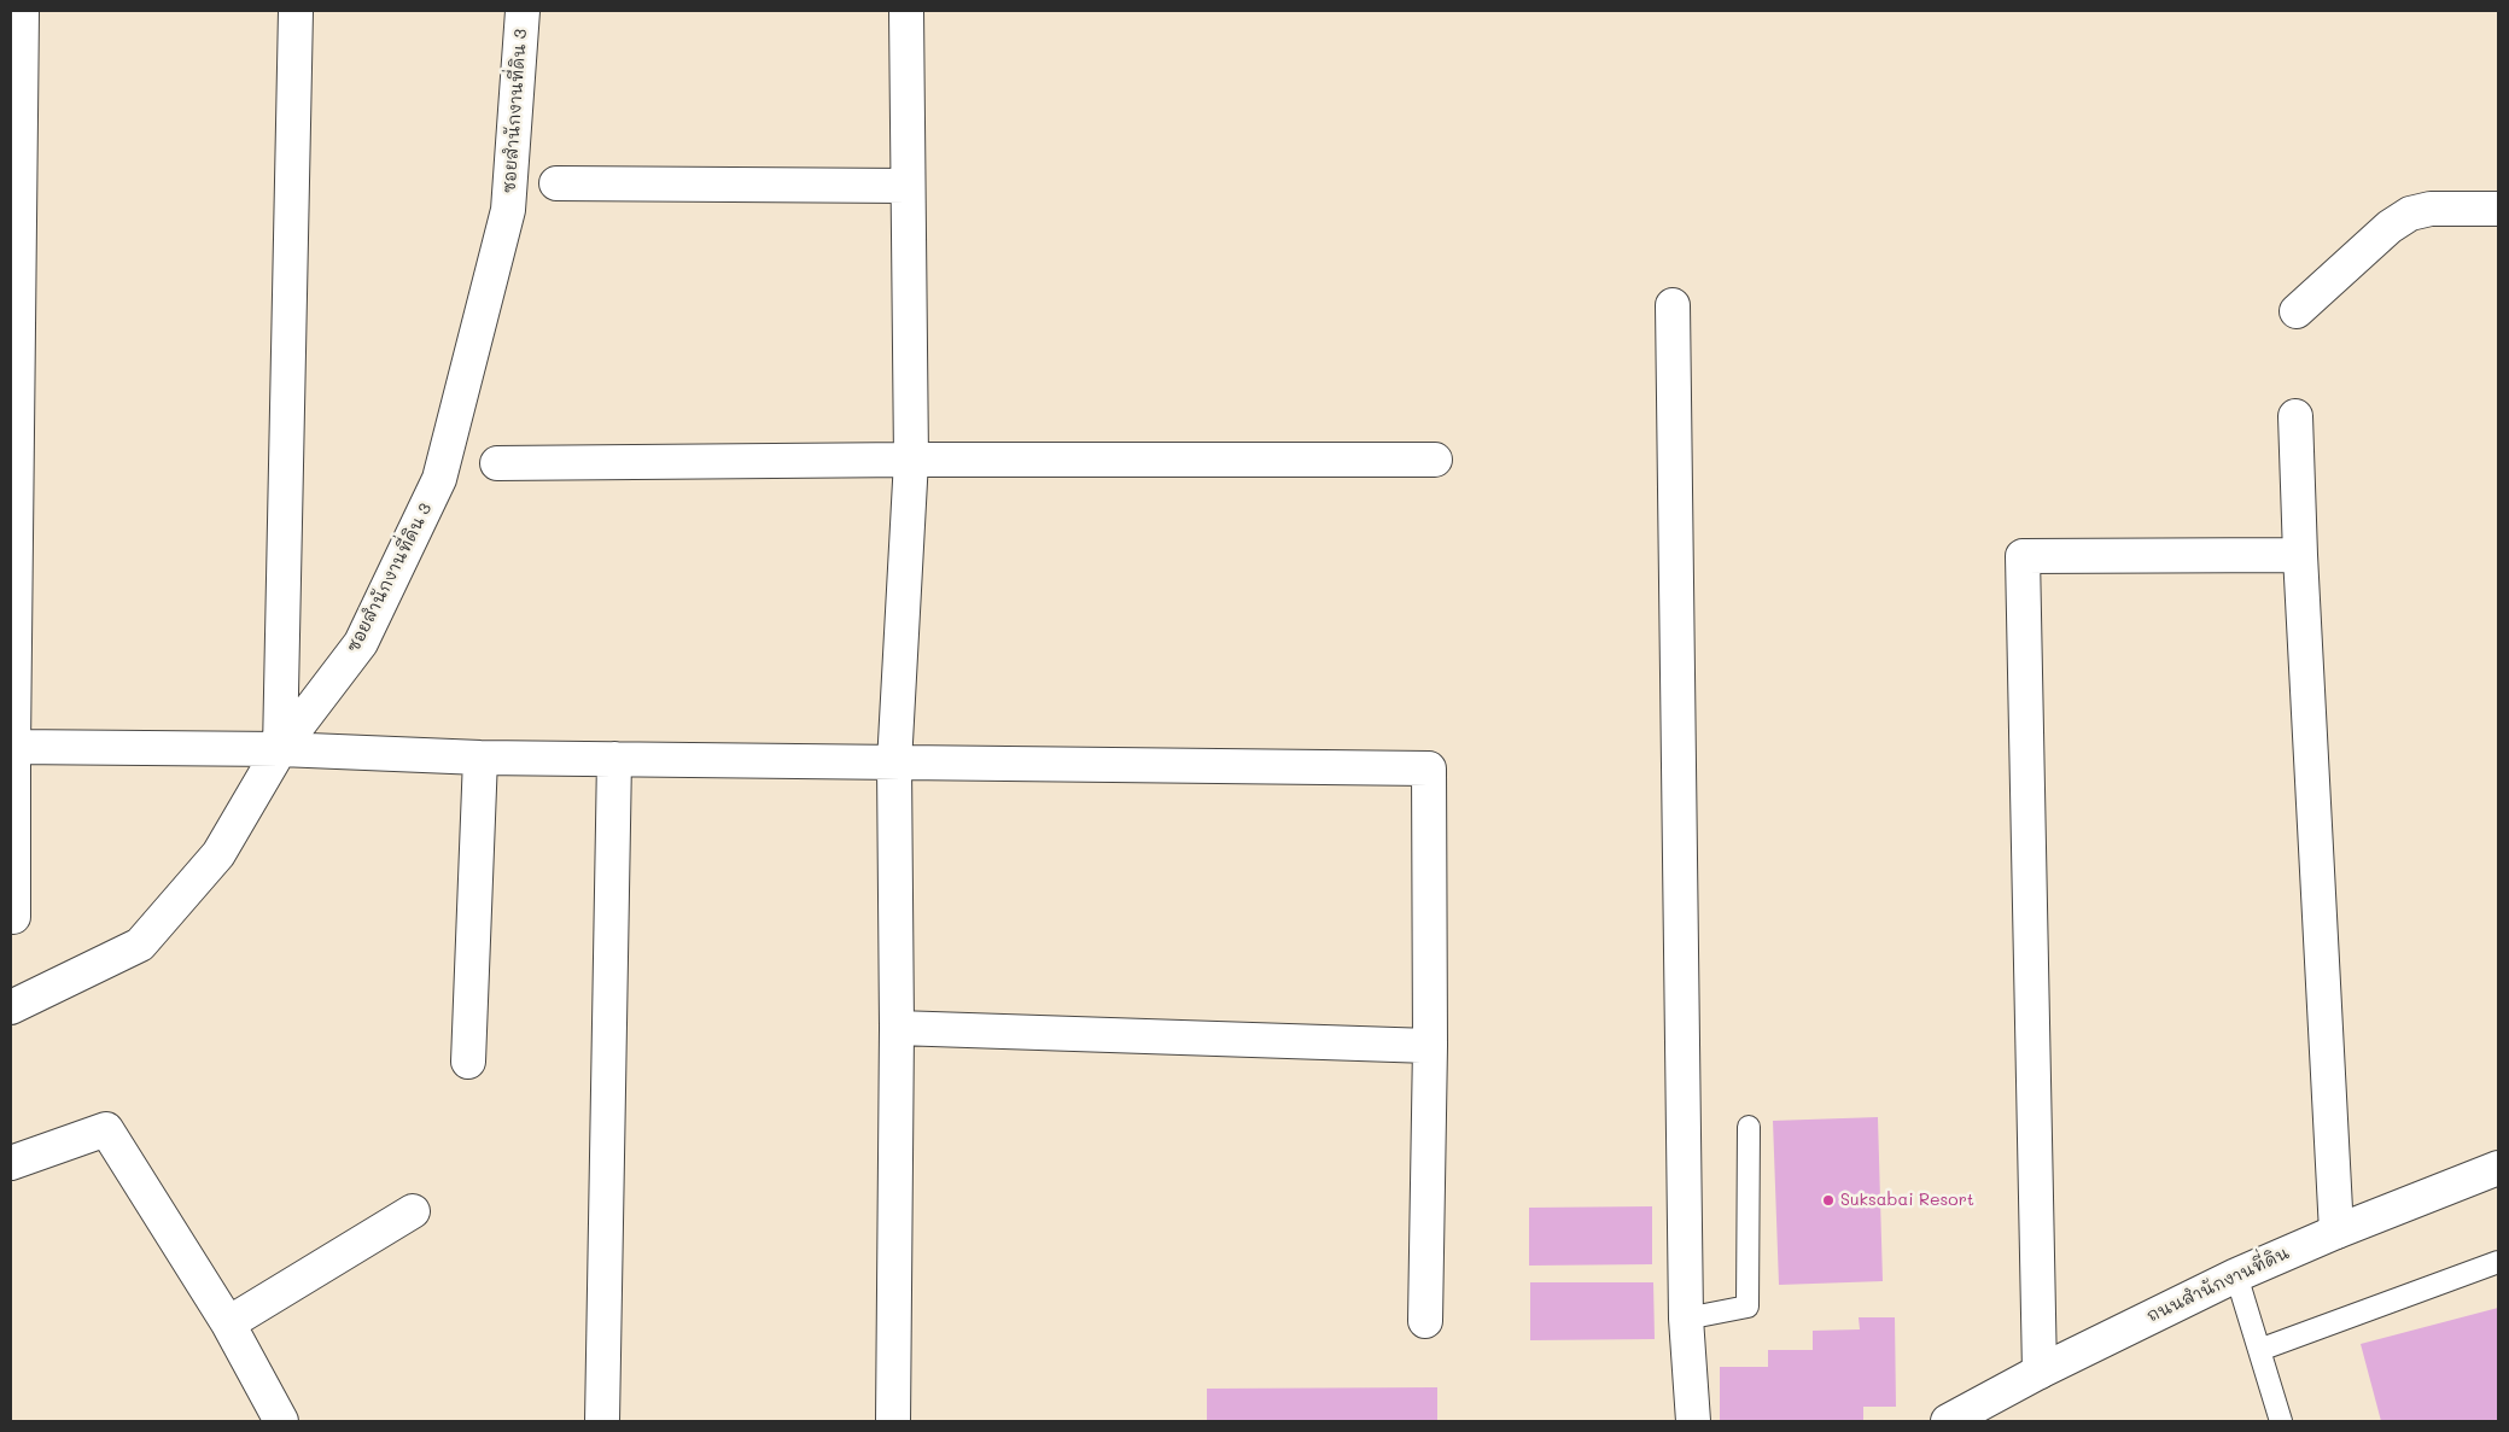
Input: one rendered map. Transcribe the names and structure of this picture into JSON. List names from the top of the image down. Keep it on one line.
{"streets":{"street":["ซอยสำนักงานที่ดิน 3","ถนนสำนักงานที่ดิน"]},"places":["Suksabai Resort"]}
